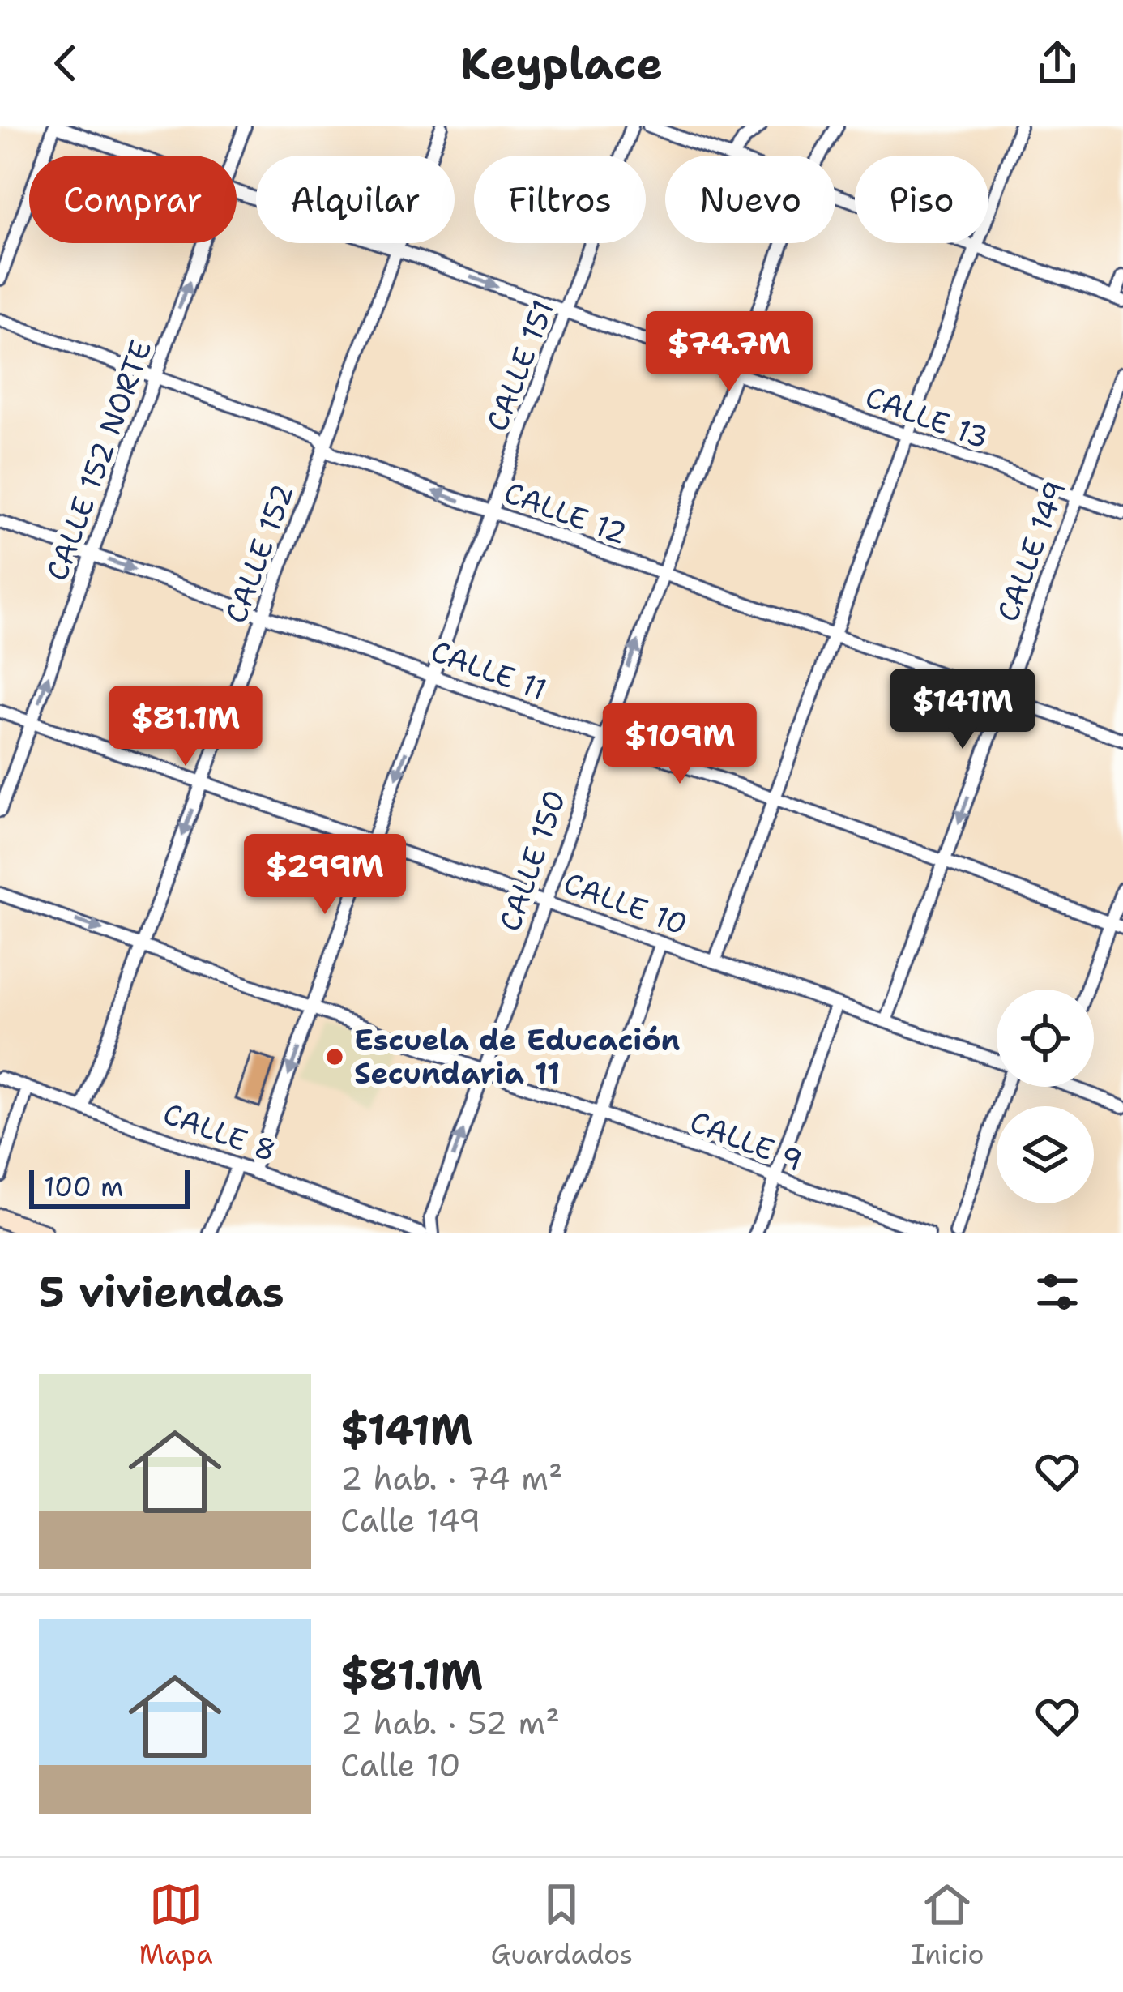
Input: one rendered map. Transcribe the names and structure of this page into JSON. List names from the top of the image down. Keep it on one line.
{"streets":{"street":["CALLE 151","CALLE 13","CALLE 152 NORTE","CALLE 12","CALLE 149","CALLE 152","CALLE 11","CALLE 150","CALLE 10","CALLE 8","CALLE 9"]},"crossings":[["CALLE 151","CALLE 13"],["CALLE 151","CALLE 12"],["CALLE 151","CALLE 11"],["CALLE 151","CALLE 10"],["CALLE 151","CALLE 8"],["CALLE 151","CALLE 9"],["CALLE 13","CALLE 149"],["CALLE 13","CALLE 152"],["CALLE 13","CALLE 150"],["CALLE 152 NORTE","CALLE 12"],["CALLE 152 NORTE","CALLE 11"],["CALLE 152 NORTE","CALLE 10"],["CALLE 12","CALLE 149"],["CALLE 12","CALLE 152"],["CALLE 12","CALLE 150"],["CALLE 149","CALLE 11"],["CALLE 149","CALLE 10"],["CALLE 152","CALLE 11"],["CALLE 152","CALLE 10"],["CALLE 152","CALLE 8"],["CALLE 152","CALLE 9"],["CALLE 11","CALLE 150"],["CALLE 150","CALLE 10"],["CALLE 150","CALLE 9"]],"one_way":["CALLE 152 NORTE"],"places":["Escuela de Educación Secundaria 11"],"scale_bar":"100 m","page":{"header":"Keyplace","chip":["Comprar","Alquilar","Filtros","Nuevo","Piso"],"price":["$74.7M","$141M","$81.1M","$109M","$299M"],"scale":"100 m","heading":"5 viviendas","list":[{"name":"$141M","note":"2 hab. · 74 m² · Calle 149"},{"name":"$81.1M","note":"2 hab. · 52 m² · Calle 10"}],"tabs":["Mapa","Guardados","Inicio"]}}
